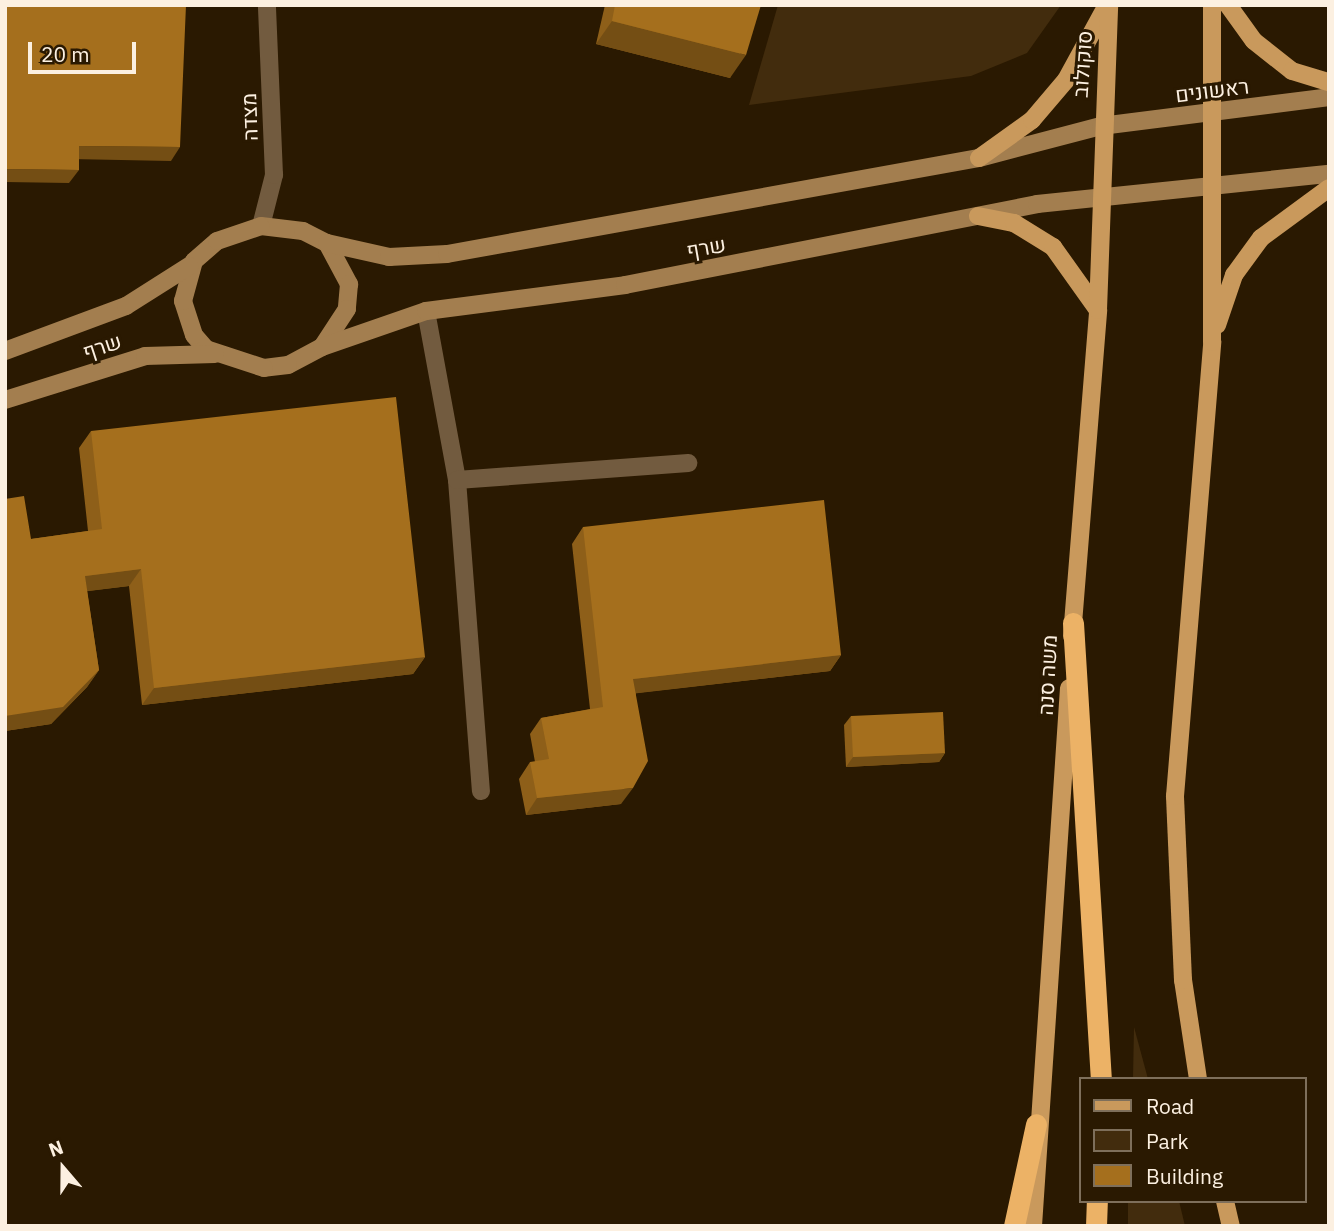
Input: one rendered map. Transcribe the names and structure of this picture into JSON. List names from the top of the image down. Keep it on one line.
{"streets":{"main road":["סוקולוב","משה סנה"],"street":["ראשונים","מצדה","שרף"]},"crossings":[["סוקולוב","ראשונים"],["סוקולוב","שרף"],["סוקולוב","משה סנה"],["ראשונים","שרף"],["ראשונים","משה סנה"],["מצדה","שרף"],["שרף","משה סנה"]],"legend":["Road","Park","Building"],"scale_bar":"20 m","north":"top"}
